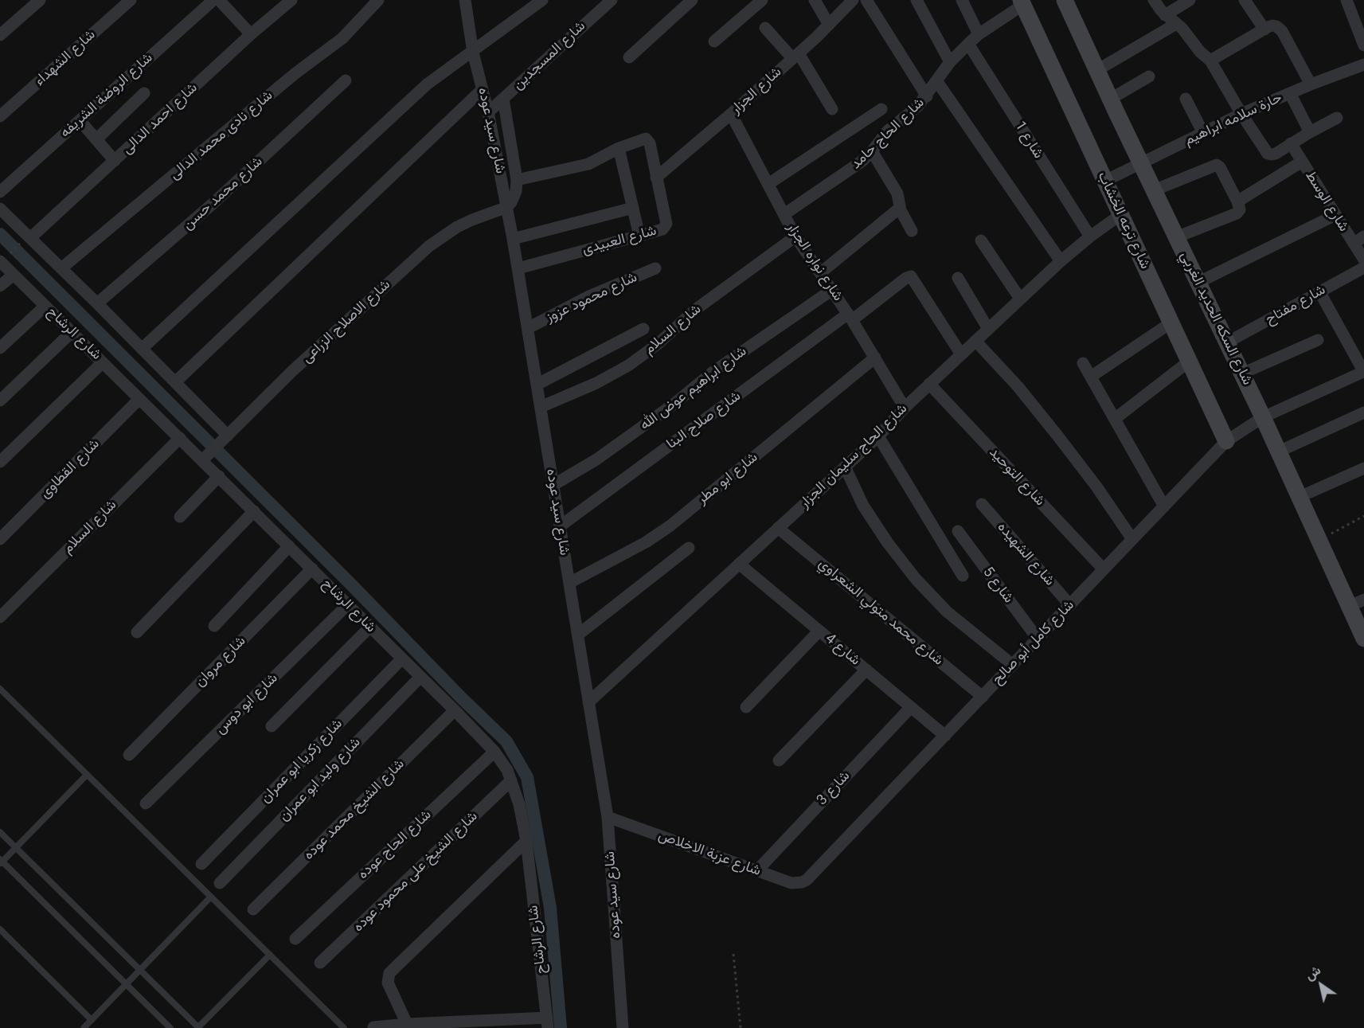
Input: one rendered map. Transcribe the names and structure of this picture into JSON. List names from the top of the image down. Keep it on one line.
{"streets":{"street":["شارع المسجدين","شارع الشهداء","شارع الجزار","شارع الروضة الشريفه","شارع احمد الدالى","حارة سلامه ابراهيم","شارع سيد عوده","شارع الحاج حامد","شارع نادى محمد الدالى","شارع 1","شارع محمد حسن","شارع الوسط","شارع ترعه الخشاب","شارع العبيدى","شارع نواره الجزار","شارع محمود عزوز","شارع مفتاح","شارع السكه الحديد الغربي","شارع الاصلاح الزراعى","شارع السلام","شارع الرشاح","شارع ابراهيم عوض الله","شارع صلاح البنا","شارع الحاج سليمان الجزار","شارع القطاوى","شارع التوحيد","شارع ابو مطر","شارع الشهيده","شارع 5","شارع محمد متولي الشعراوي","شارع كامل أبو صالح","شارع 4","شارع مروان","شارع ابو دوس","شارع زكريا ابو عمران","شارع وليد ابو عمران","شارع 3","شارع الشيخ محمد عوده","شارع الحاج عوده","شارع عزبة الاخلاص","شارع الشيخ على محمود عوده"]},"crossings":[["شارع المسجدين","شارع سيد عوده"],["شارع الجزار","شارع العبيدى"],["شارع الجزار","شارع نواره الجزار"],["حارة سلامه ابراهيم","شارع ترعه الخشاب"],["حارة سلامه ابراهيم","شارع السكه الحديد الغربي"],["شارع سيد عوده","شارع العبيدى"],["شارع سيد عوده","شارع محمود عزوز"],["شارع سيد عوده","شارع الاصلاح الزراعى"],["شارع سيد عوده","شارع السلام"],["شارع سيد عوده","شارع ابراهيم عوض الله"],["شارع سيد عوده","شارع صلاح البنا"],["شارع سيد عوده","شارع الحاج سليمان الجزار"],["شارع سيد عوده","شارع ابو مطر"],["شارع سيد عوده","شارع عزبة الاخلاص"],["شارع الحاج حامد","شارع 1"],["شارع الحاج حامد","شارع ترعه الخشاب"],["شارع الحاج حامد","شارع نواره الجزار"],["شارع 1","شارع الحاج سليمان الجزار"],["شارع ترعه الخشاب","شارع الحاج سليمان الجزار"],["شارع ترعه الخشاب","شارع كامل أبو صالح"],["شارع نواره الجزار","شارع السلام"],["شارع نواره الجزار","شارع ابراهيم عوض الله"],["شارع نواره الجزار","شارع صلاح البنا"],["شارع نواره الجزار","شارع الحاج سليمان الجزار"],["شارع نواره الجزار","شارع ابو مطر"],["شارع مفتاح","شارع السكه الحديد الغربي"],["شارع مفتاح","شارع كامل أبو صالح"],["شارع السكه الحديد الغربي","شارع كامل أبو صالح"],["شارع الاصلاح الزراعى","شارع الرشاح"],["شارع السلام","شارع الرشاح"],["شارع الرشاح","شارع القطاوى"],["شارع الرشاح","شارع مروان"],["شارع الرشاح","شارع ابو دوس"],["شارع الرشاح","شارع زكريا ابو عمران"],["شارع الرشاح","شارع وليد ابو عمران"],["شارع الرشاح","شارع الشيخ محمد عوده"],["شارع الرشاح","شارع الحاج عوده"],["شارع الرشاح","شارع الشيخ على محمود عوده"],["شارع صلاح البنا","شارع الحاج سليمان الجزار"],["شارع الحاج سليمان الجزار","شارع التوحيد"],["شارع الحاج سليمان الجزار","شارع محمد متولي الشعراوي"],["شارع الحاج سليمان الجزار","شارع 4"],["شارع التوحيد","شارع كامل أبو صالح"],["شارع الشهيده","شارع كامل أبو صالح"],["شارع 5","شارع كامل أبو صالح"],["شارع محمد متولي الشعراوي","شارع كامل أبو صالح"],["شارع كامل أبو صالح","شارع 4"],["شارع كامل أبو صالح","شارع عزبة الاخلاص"],["شارع 4","شارع 3"],["شارع 3","شارع عزبة الاخلاص"]],"north":"top left"}
